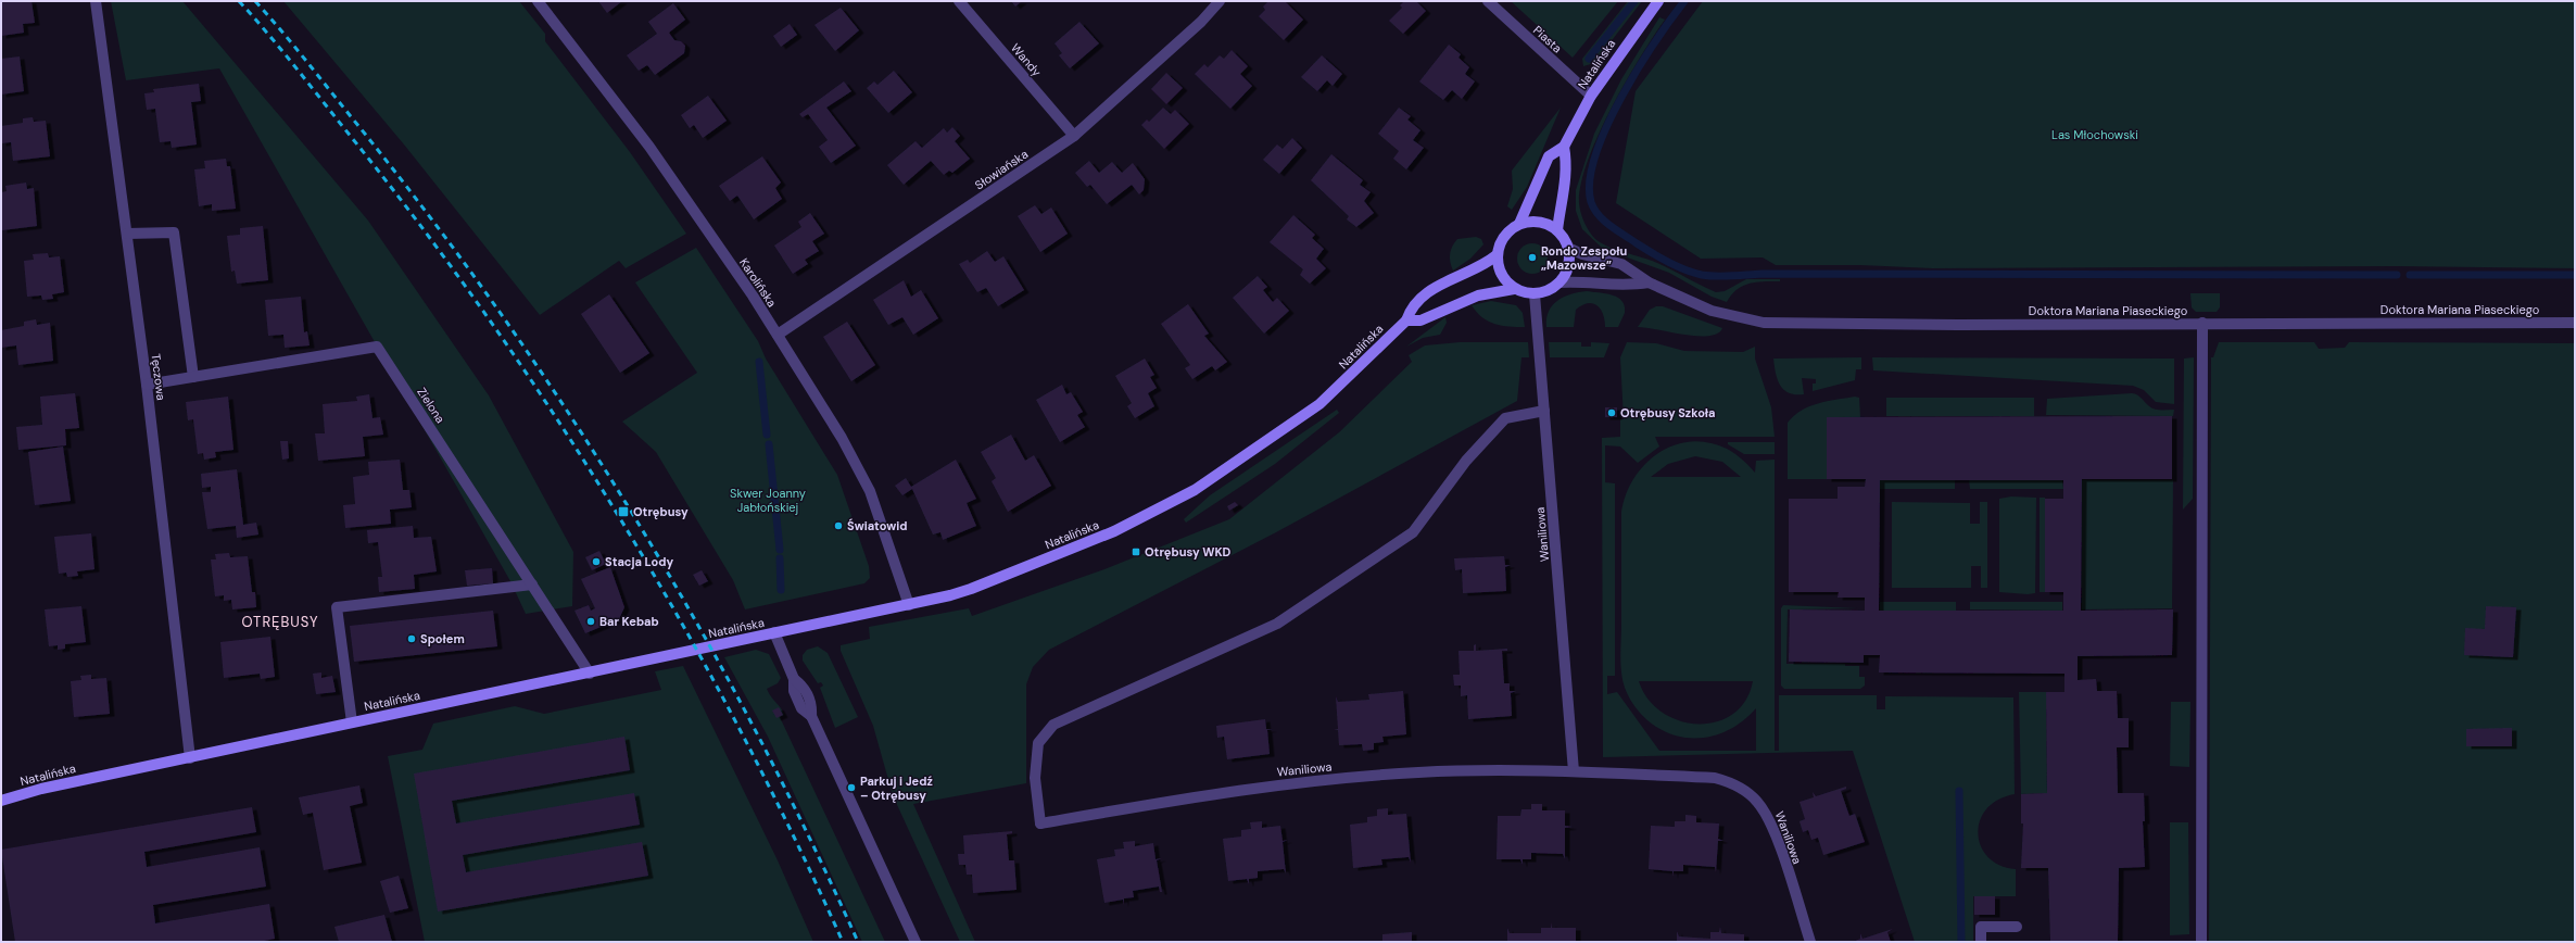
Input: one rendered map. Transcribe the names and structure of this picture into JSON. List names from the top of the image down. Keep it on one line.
{"streets":{"main road":["Natalińska"],"street":["Piasta","Wandy","Słowiańska","Karolińska","Doktora Mariana Piaseckiego","Tęczowa","Zielona","Waniliowa"]},"crossings":[["Piasta","Natalińska"],["Wandy","Słowiańska"],["Natalińska","Karolińska"],["Natalińska","Doktora Mariana Piaseckiego"],["Natalińska","Tęczowa"],["Natalińska","Zielona"],["Natalińska","Waniliowa"],["Słowiańska","Karolińska"],["Doktora Mariana Piaseckiego","Waniliowa"],["Tęczowa","Zielona"]],"districts":["OTRĘBUSY"],"parks":["Las Młochowski","Skwer Joanny Jabłońskiej"],"places":{"other":["Rondo Zespołu „Mazowsze”","Otrębusy Szkoła","Światowid","Stacja Lody","Bar Kebab","Społem","Parkuj i Jedź – Otrębusy"],"transit":["Otrębusy","Otrębusy WKD"]}}
